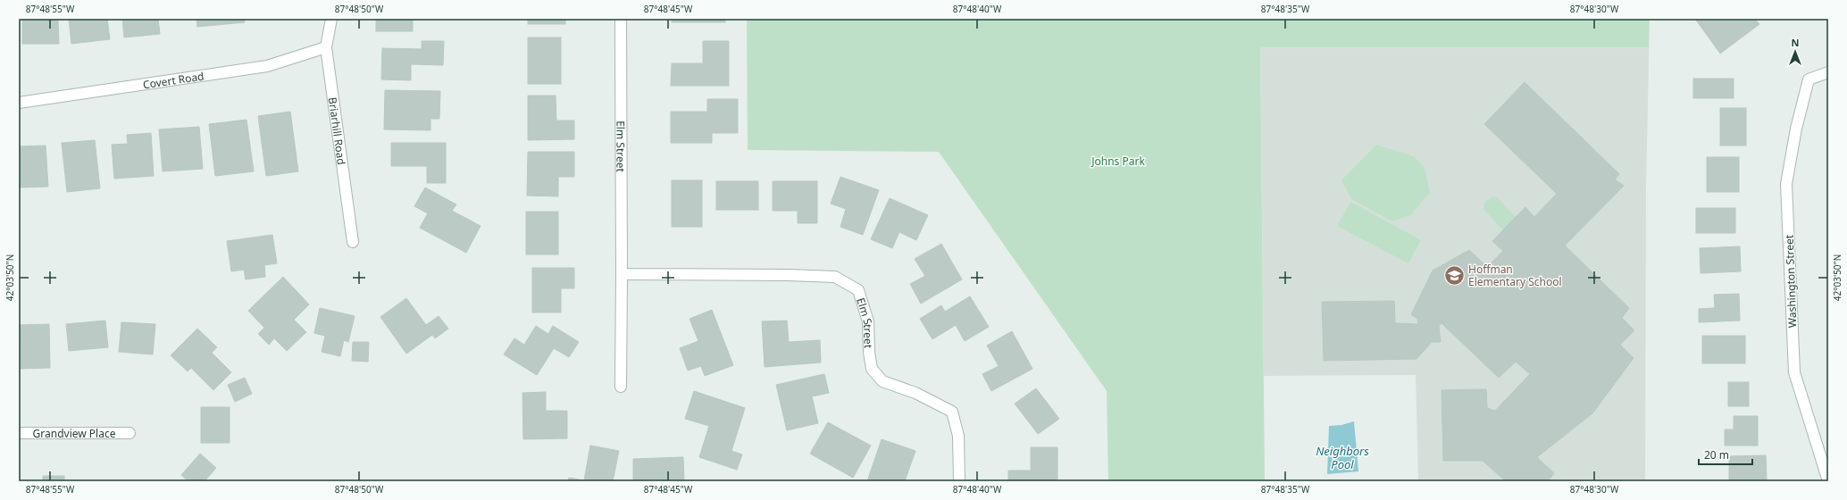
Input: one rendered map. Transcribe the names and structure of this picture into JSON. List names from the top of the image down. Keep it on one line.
{"streets":{"street":["Covert Road","Briarhill Road","Elm Street","Washington Street","Grandview Place"]},"crossings":[["Covert Road","Briarhill Road"]],"water":["Neighbors Pool"],"parks":["Johns Park"],"places":{"school or university":["Hoffman Elementary School"]},"scale_bar":"20 m","north":"top","coordinates":["87°48'55\"W","87°48'50\"W","87°48'45\"W","87°48'40\"W","87°48'35\"W","87°48'30\"W","42°03'50\"N"]}
